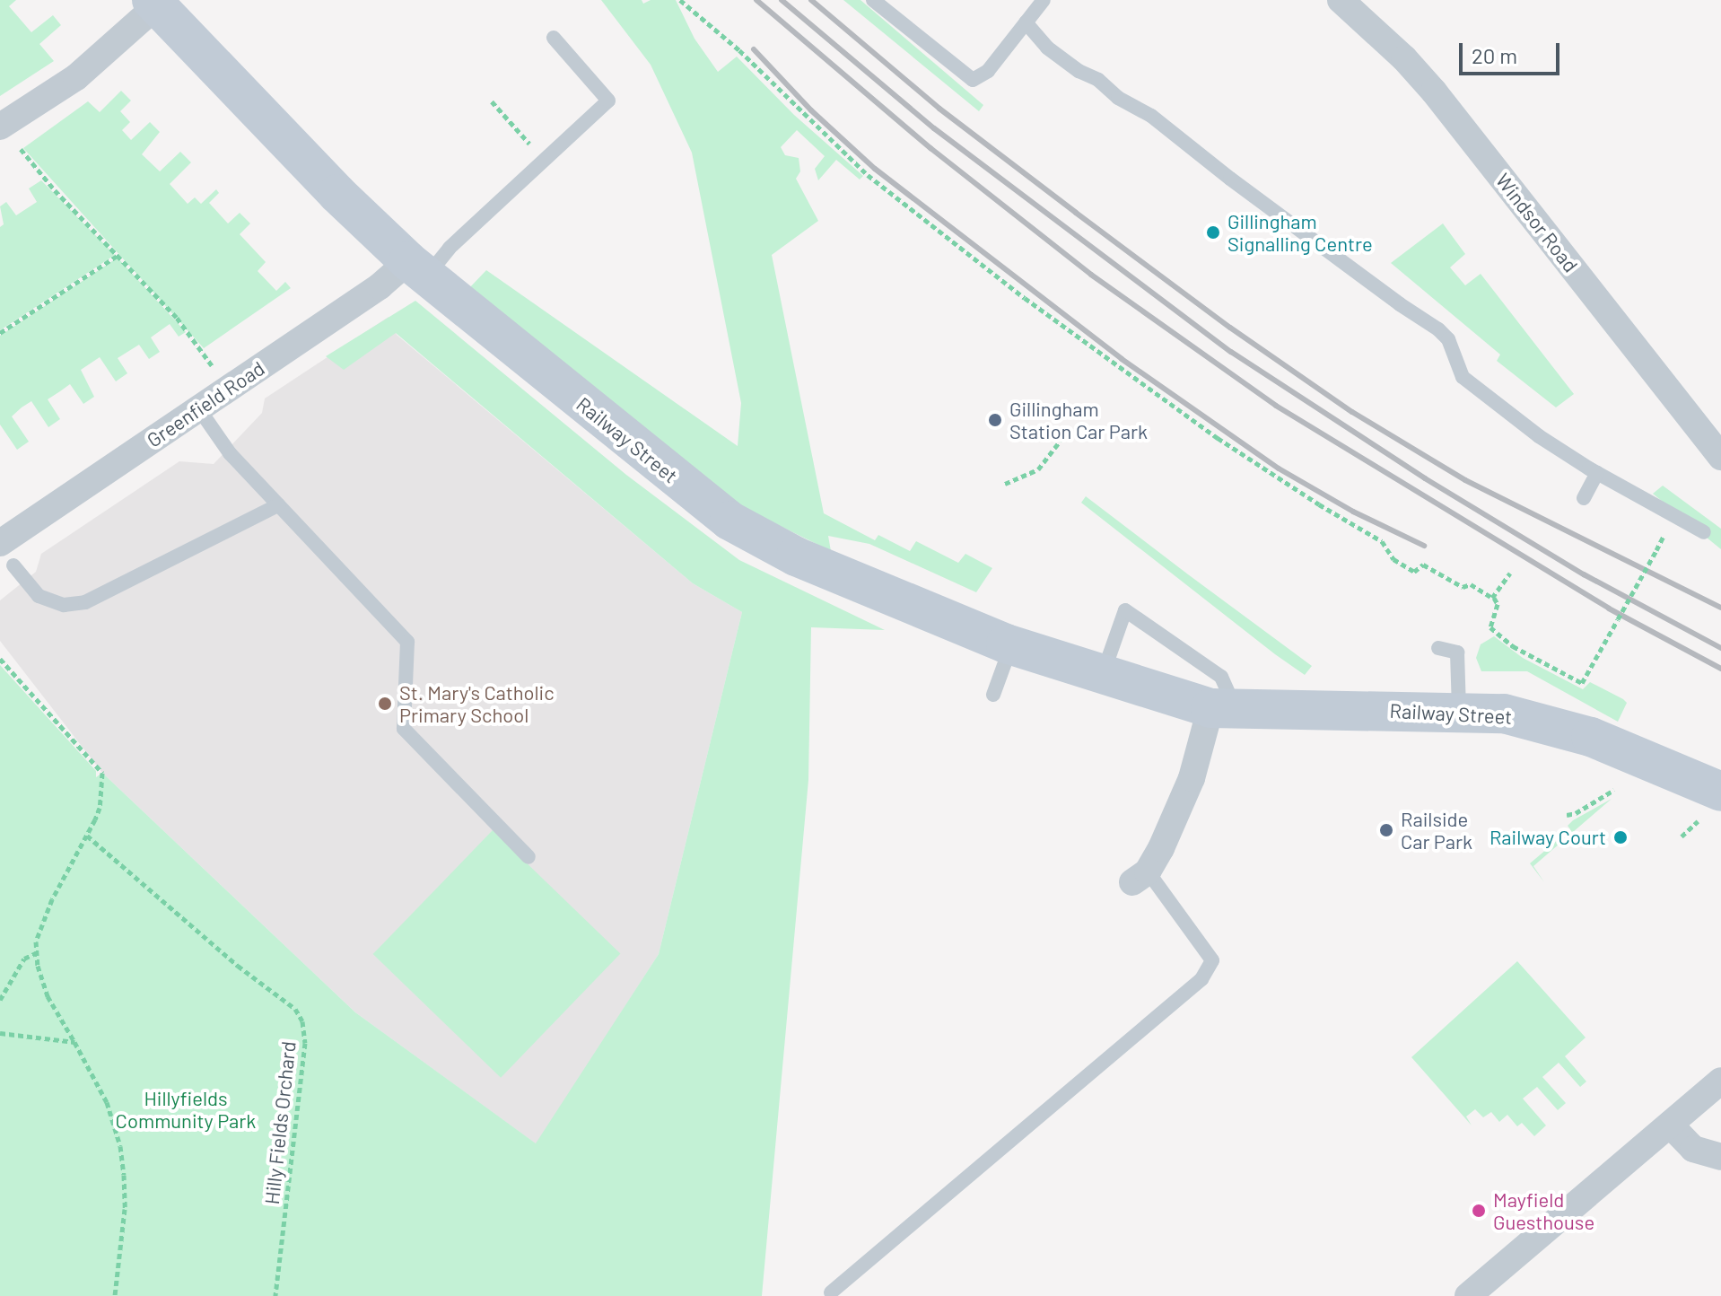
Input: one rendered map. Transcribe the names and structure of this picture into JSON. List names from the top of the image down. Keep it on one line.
{"streets":{"street":["Windsor Road","Greenfield Road","Railway Street"],"path":["Hilly Fields Orchard"]},"crossings":[["Greenfield Road","Railway Street"]],"parks":["Hillyfields Community Park"],"places":["Gillingham Signalling Centre","Gillingham Station Car Park","St. Mary's Catholic Primary School","Railside Car Park","Railway Court","Mayfield Guesthouse"],"scale_bar":"20 m"}
